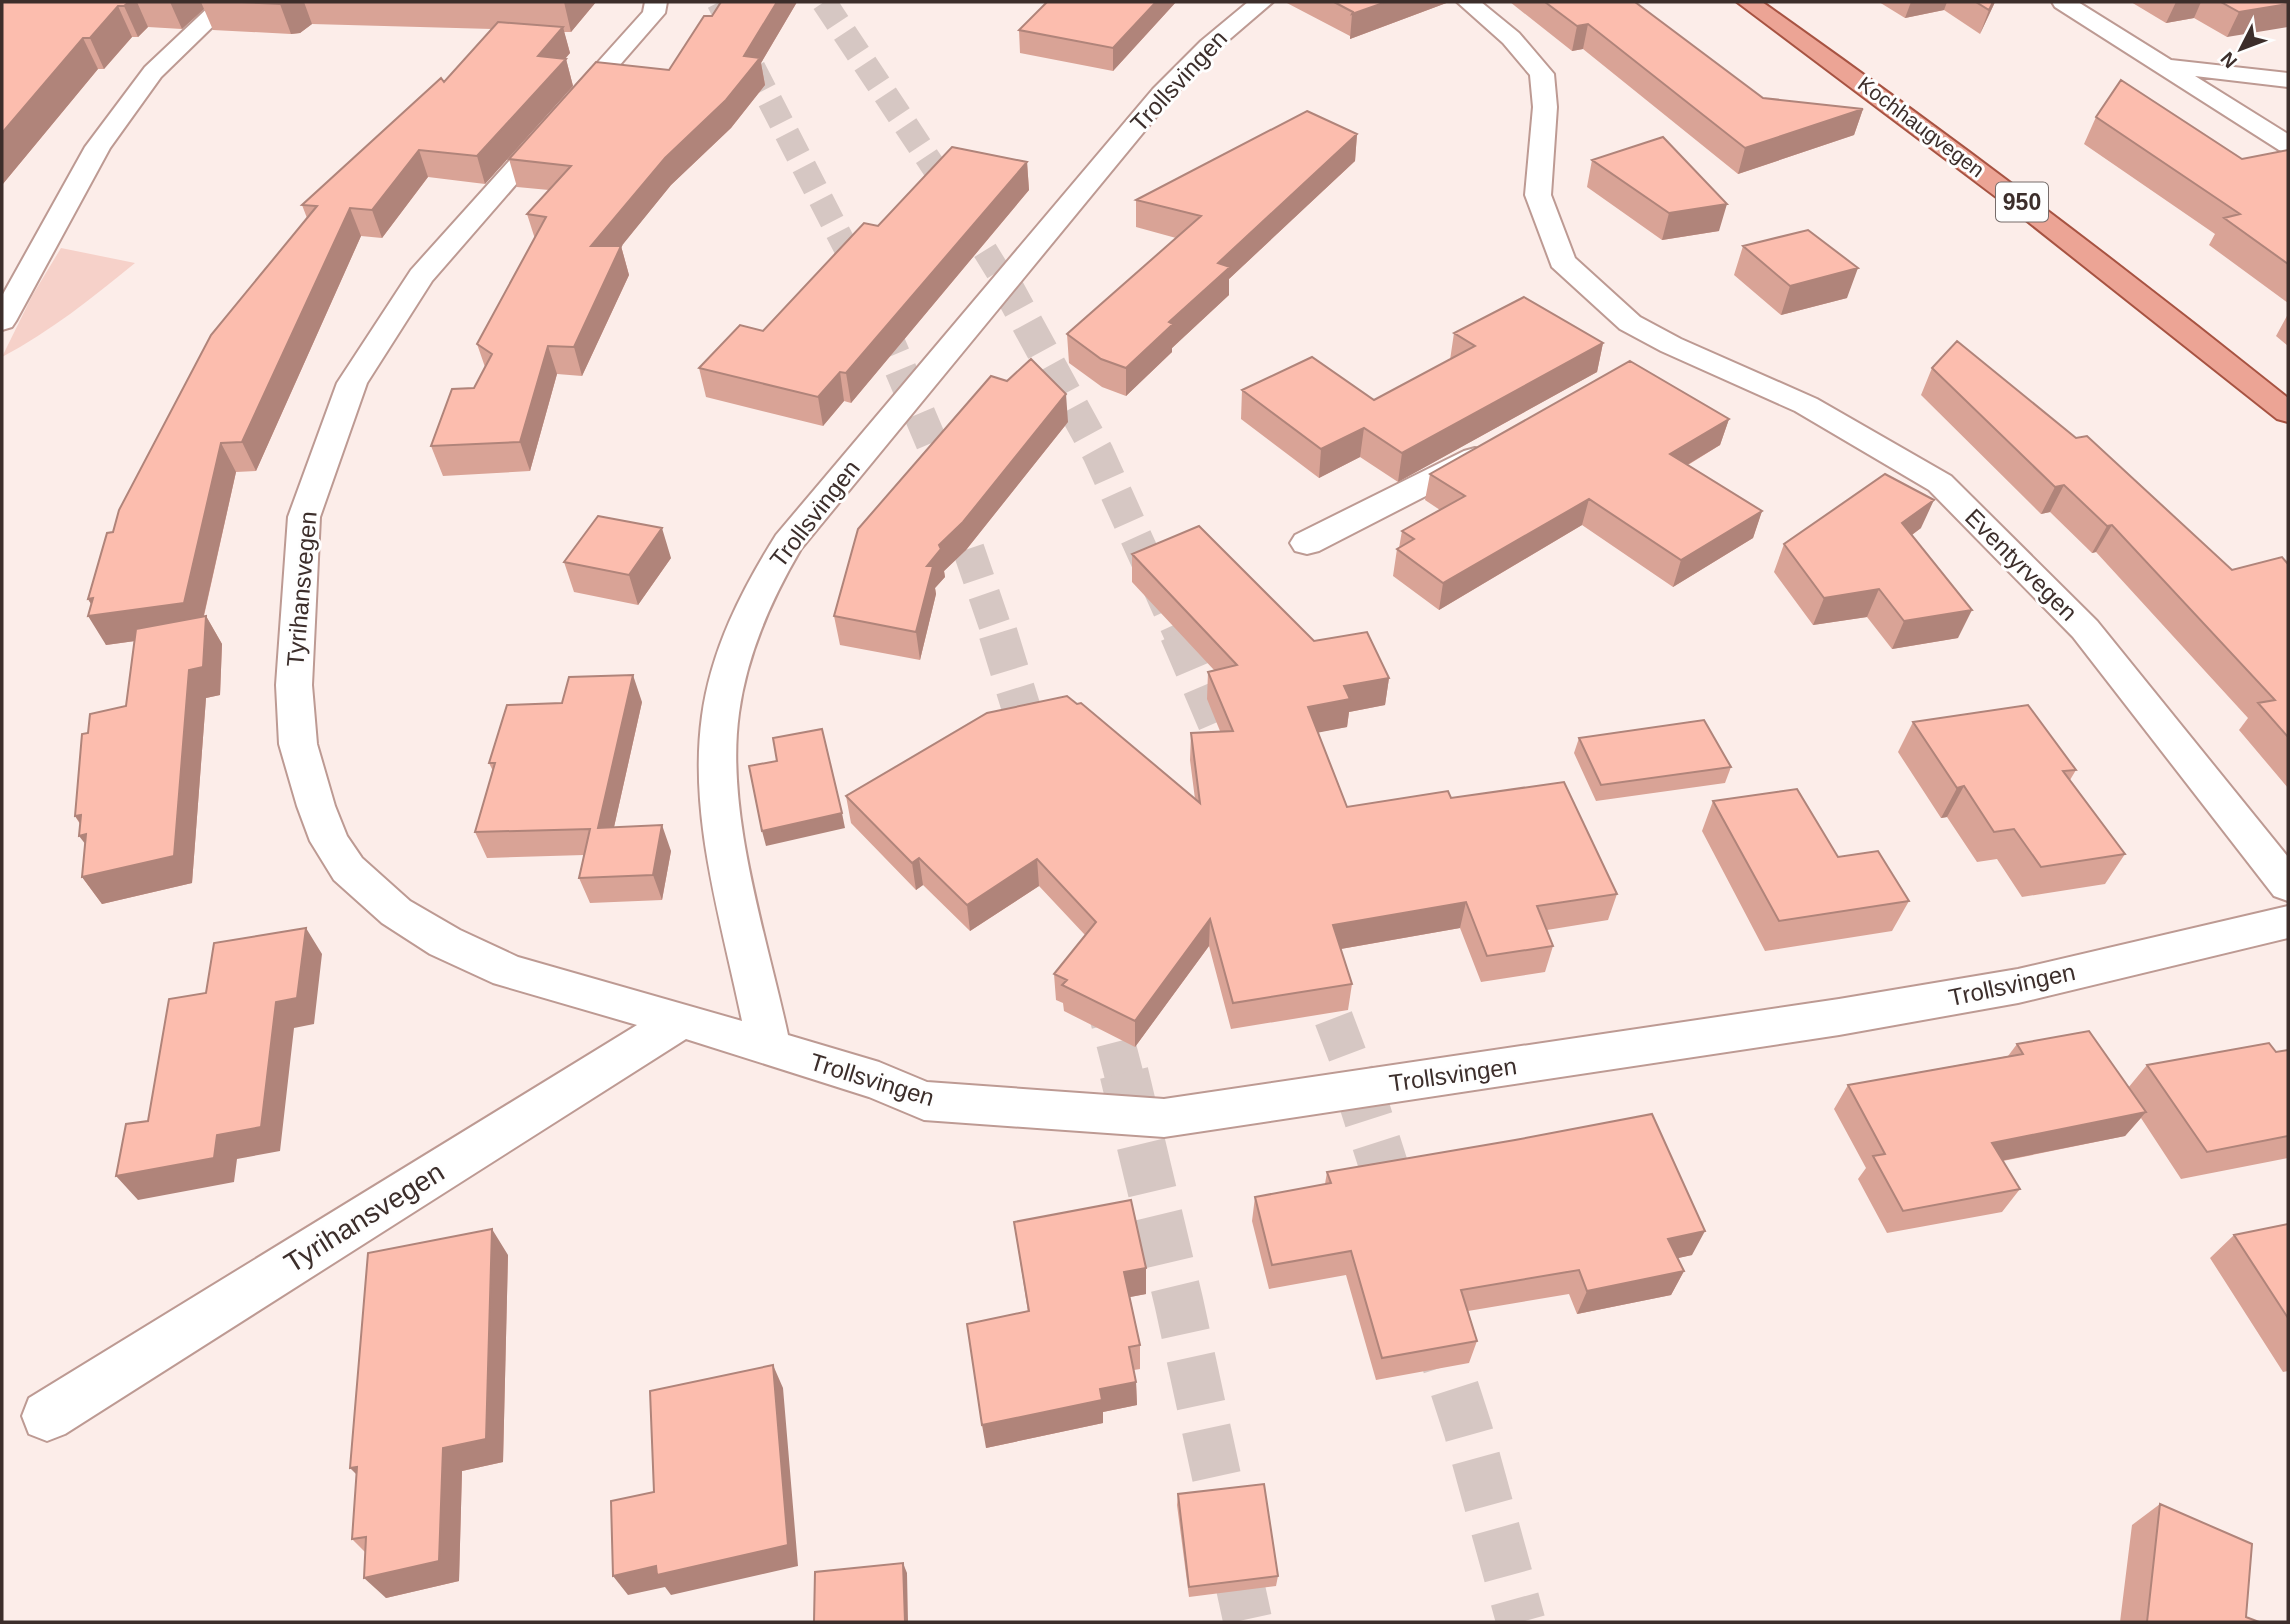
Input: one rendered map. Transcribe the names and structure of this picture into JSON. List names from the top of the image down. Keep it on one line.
{"streets":{"main road":["Kochhaugvegen","950"],"street":["Trollsvingen","Eventyrvegen","Tyrihansvegen"]},"crossings":[["Trollsvingen","Tyrihansvegen"]],"north":"bottom left"}
